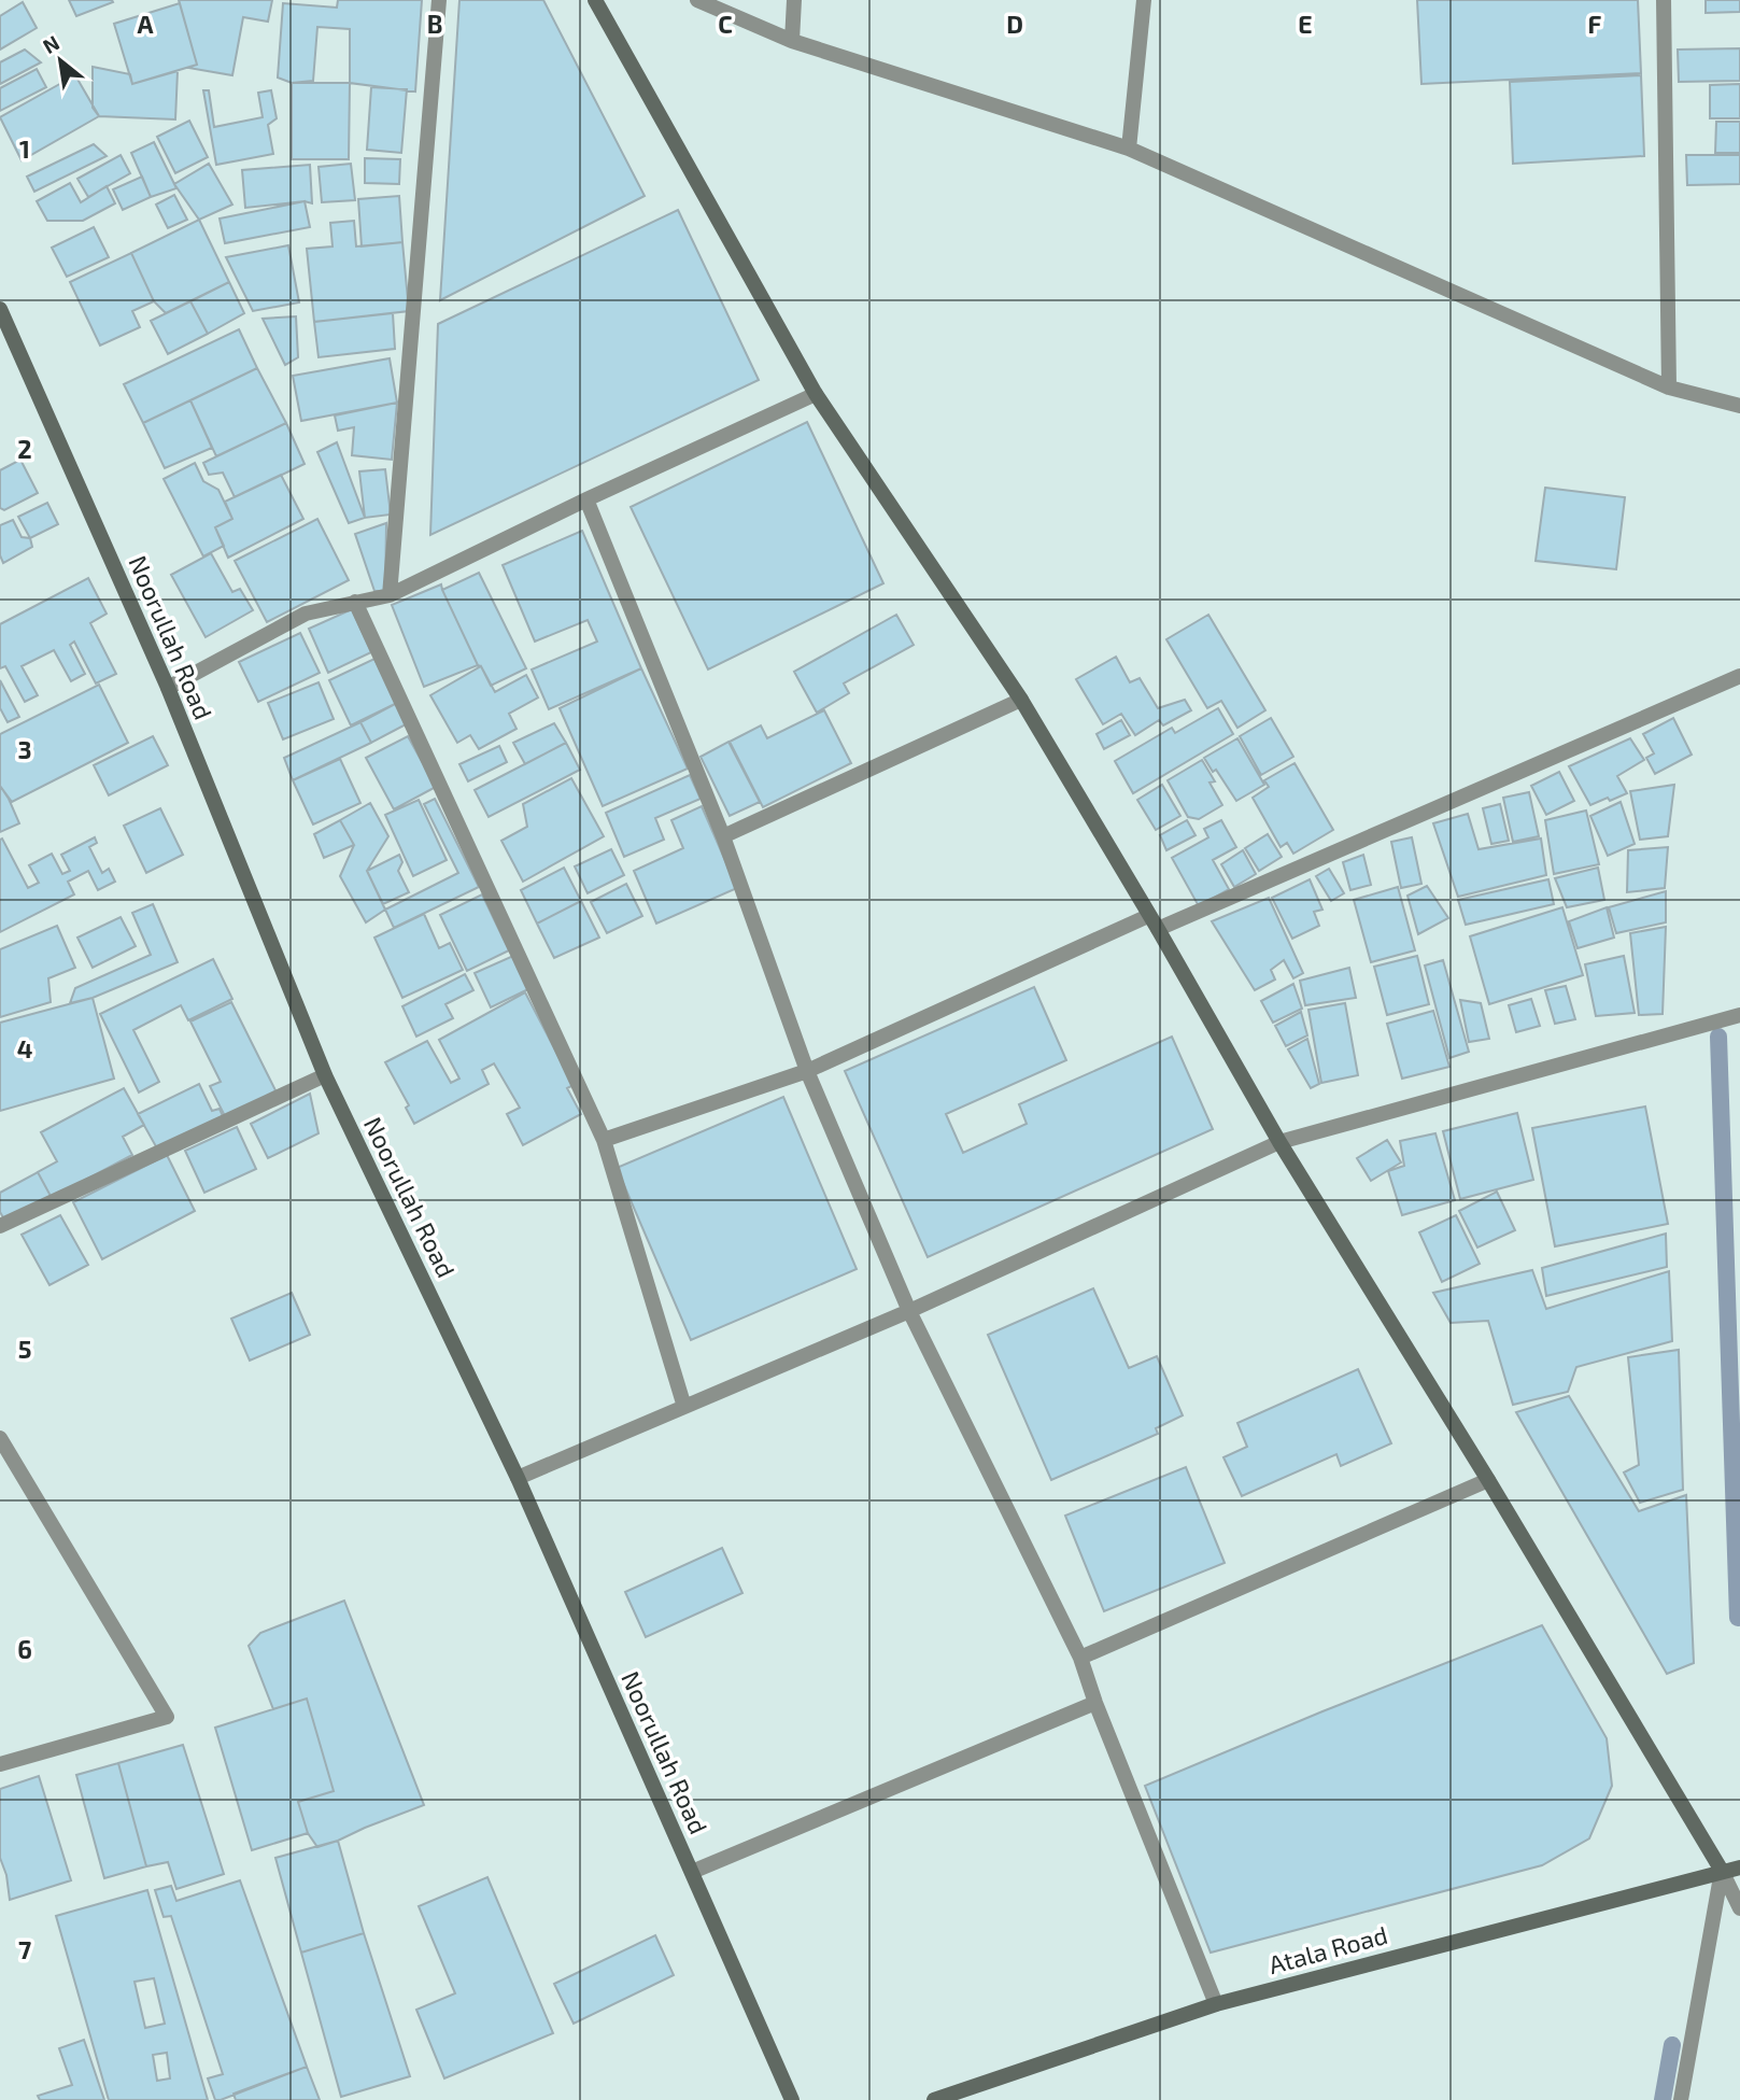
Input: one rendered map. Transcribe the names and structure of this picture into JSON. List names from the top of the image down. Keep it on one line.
{"streets":{"main road":["Noorullah Road","Atala Road"]},"north":"top left","grid":{"columns":["A","B","C","D","E","F"],"rows":["1","2","3","4","5","6","7"]}}
